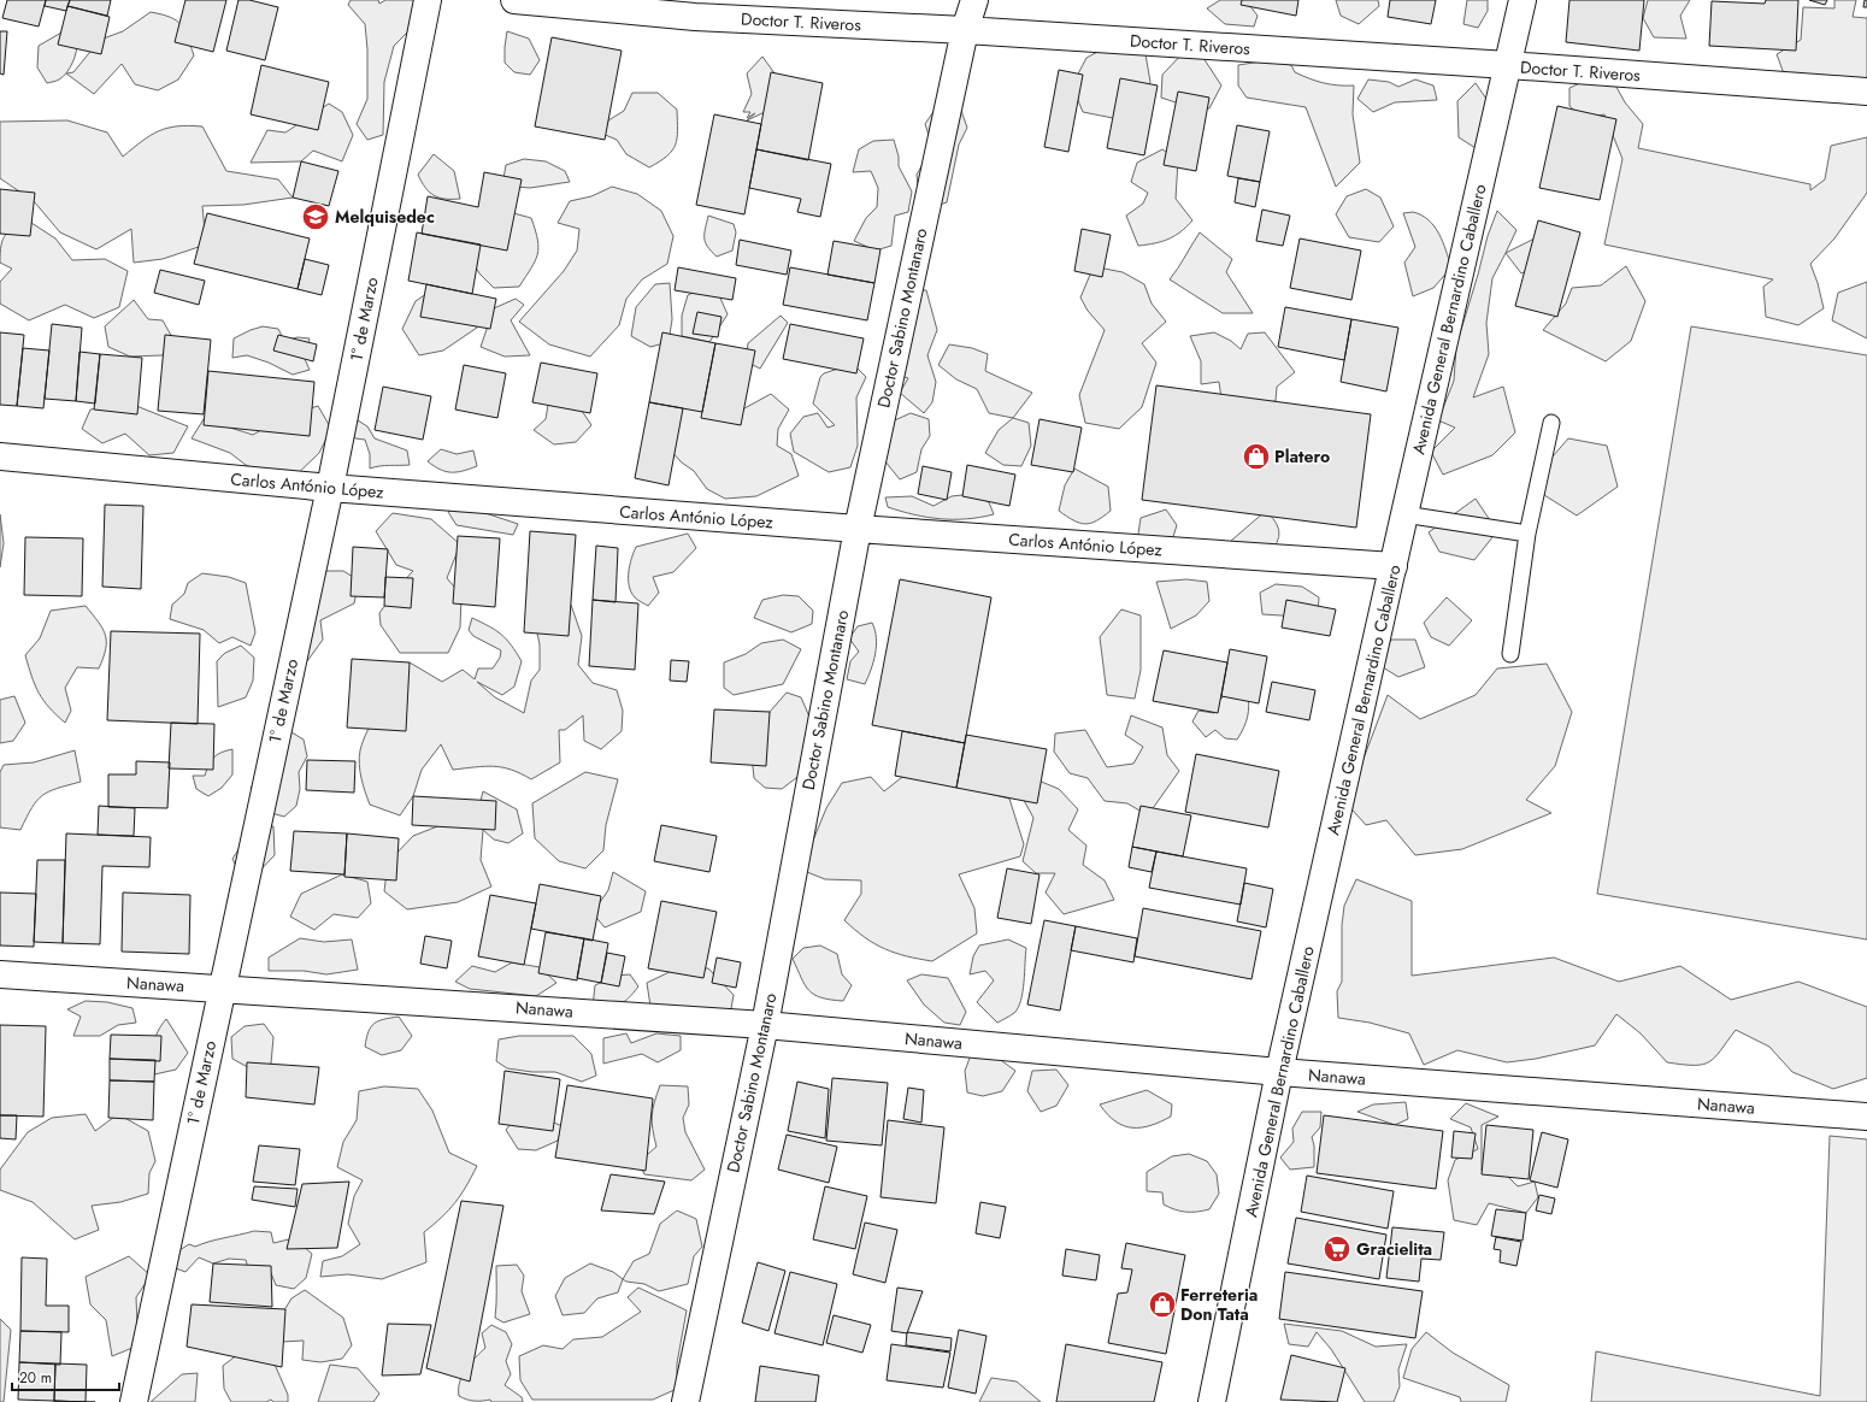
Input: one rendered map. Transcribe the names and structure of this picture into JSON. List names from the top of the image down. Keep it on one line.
{"streets":{"street":["Doctor T. Riveros","Doctor Sabino Montanaro","1° de Marzo","Avenida General Bernardino Caballero","Carlos António López","Nanawa"]},"crossings":[["Doctor T. Riveros","Doctor Sabino Montanaro"],["Doctor T. Riveros","Avenida General Bernardino Caballero"],["Doctor Sabino Montanaro","Carlos António López"],["Doctor Sabino Montanaro","Nanawa"],["1° de Marzo","Carlos António López"],["1° de Marzo","Nanawa"],["Avenida General Bernardino Caballero","Carlos António López"],["Avenida General Bernardino Caballero","Nanawa"]],"places":{"school or university":["Melquisedec"],"shop":["Platero","Ferreteria Don Tata"],"supermarket":["Gracielita"]},"scale_bar":"20 m"}
